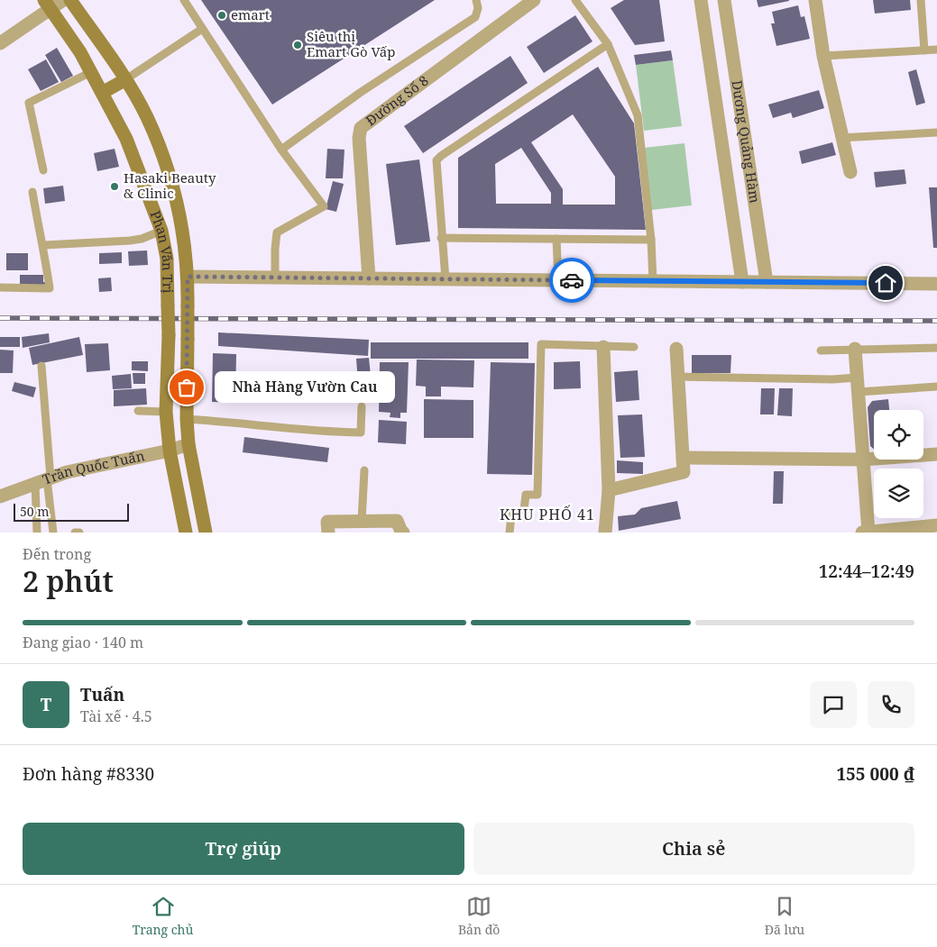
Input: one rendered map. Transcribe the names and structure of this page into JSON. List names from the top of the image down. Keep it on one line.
{"streets":{"main road":["Phan Văn Trị"],"street":["Đường Số 8","Dương Quảng Hàm","Trần Quốc Tuấn"]},"crossings":[["Phan Văn Trị","Trần Quốc Tuấn"]],"districts":["KHU PHỐ 41"],"places":["emart","Siêu thị Emart Gò Vấp","Hasaki Beauty & Clinic","Nhà Hàng Vườn Cau"],"scale_bar":"50 m","page":{"bubble":"Nhà Hàng Vườn Cau","scale":"50 m","heading":["2 phút","Đến trong","12:44–12:49"],"panel":["Tuấn","Tài xế · 4.5","Đơn hàng #8330","155 000 ₫"],"bar":"Đang giao · 140 m","round":"T","buttons":["Trợ giúp","Chia sẻ"],"tabs":["Trang chủ","Bản đồ","Đã lưu"]}}
